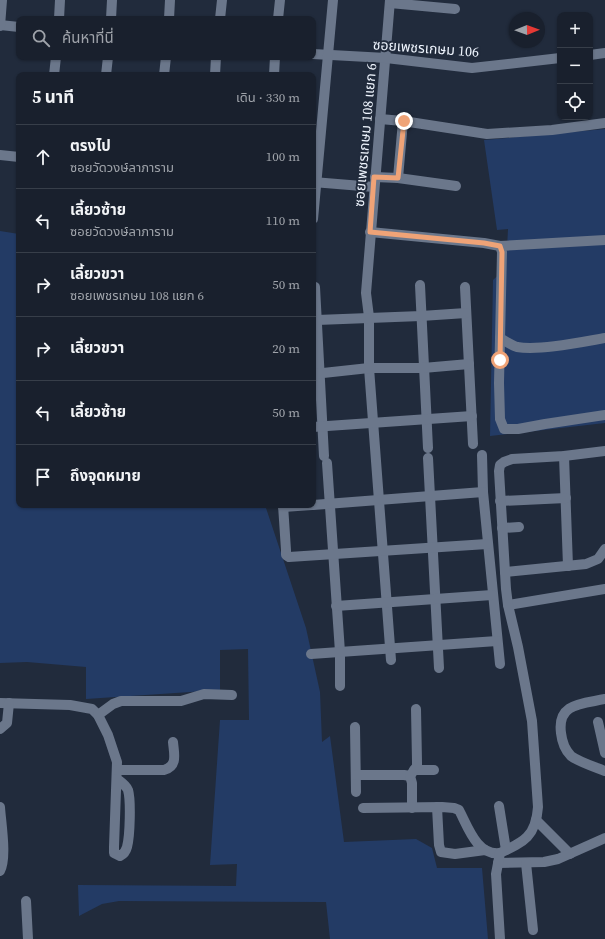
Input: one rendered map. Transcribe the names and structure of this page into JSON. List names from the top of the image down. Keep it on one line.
{"streets":{"street":["ซอยเพชรเกษม 106","ซอยเพชรเกษม 108 แยก 6"]},"crossings":[["ซอยเพชรเกษม 106","ซอยเพชรเกษม 108 แยก 6"]],"north":"right","page":{"map_buttons":["+","−"],"search":"ค้นหาที่นี่","heading":["5 นาที","เดิน · 330 m"],"list":[["ตรงไป","ซอยวัดวงษ์ลาภาราม","100 m"],["เลี้ยวซ้าย","ซอยวัดวงษ์ลาภาราม","110 m"],["เลี้ยวขวา","ซอยเพชรเกษม 108 แยก 6","50 m"],["เลี้ยวขวา","20 m"],["เลี้ยวซ้าย","50 m"],"ถึงจุดหมาย"]}}
